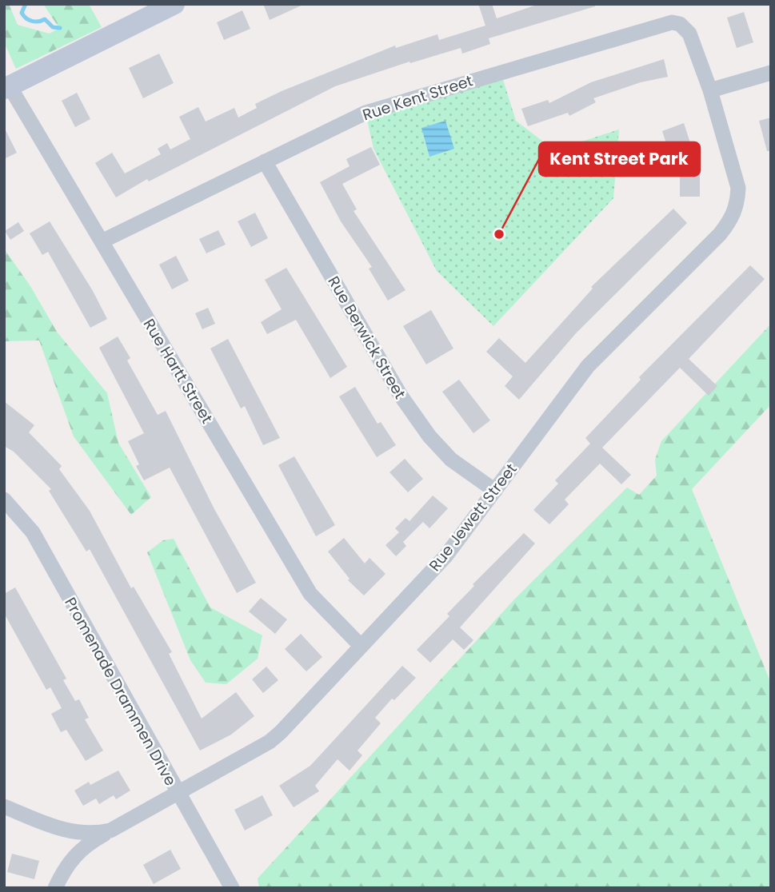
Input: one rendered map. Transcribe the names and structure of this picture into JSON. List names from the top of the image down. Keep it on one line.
{"streets":{"street":["Rue Kent Street","Rue Berwick Street","Rue Hartt Street","Rue Jewett Street","Promenade Drammen Drive"]},"crossings":[["Rue Kent Street","Rue Berwick Street"],["Rue Kent Street","Rue Hartt Street"],["Rue Kent Street","Rue Jewett Street"],["Rue Berwick Street","Rue Jewett Street"],["Rue Hartt Street","Rue Jewett Street"],["Rue Jewett Street","Promenade Drammen Drive"]],"places":["Kent Street Park"]}
